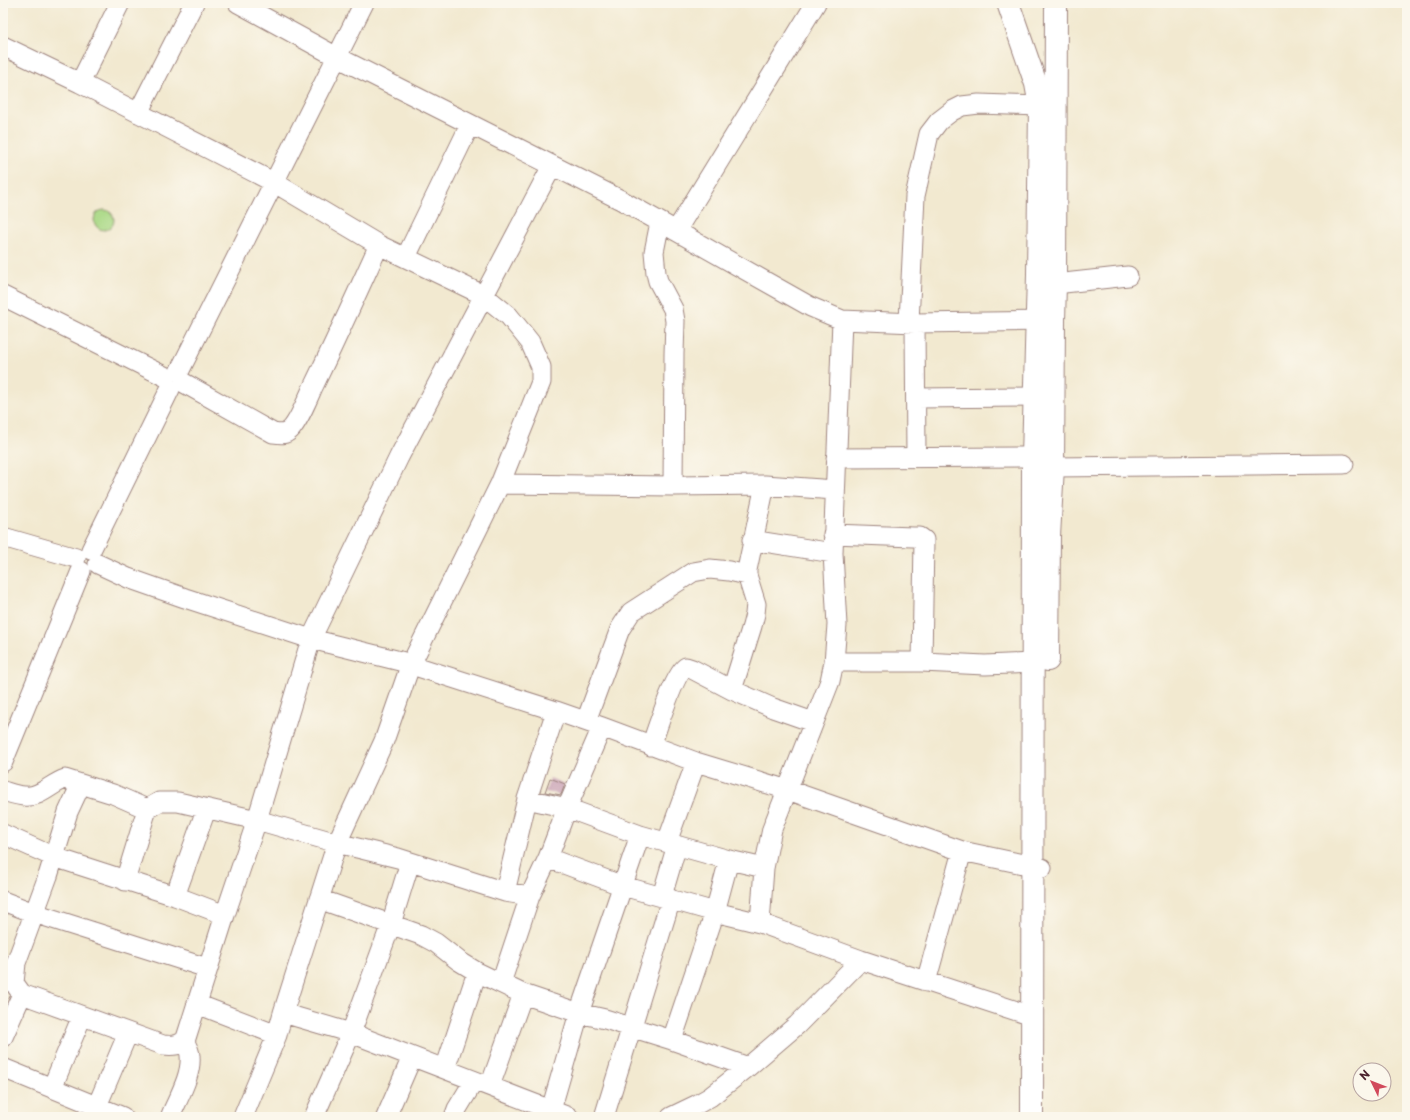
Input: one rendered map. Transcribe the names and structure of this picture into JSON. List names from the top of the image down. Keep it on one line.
{"north":"top left"}
